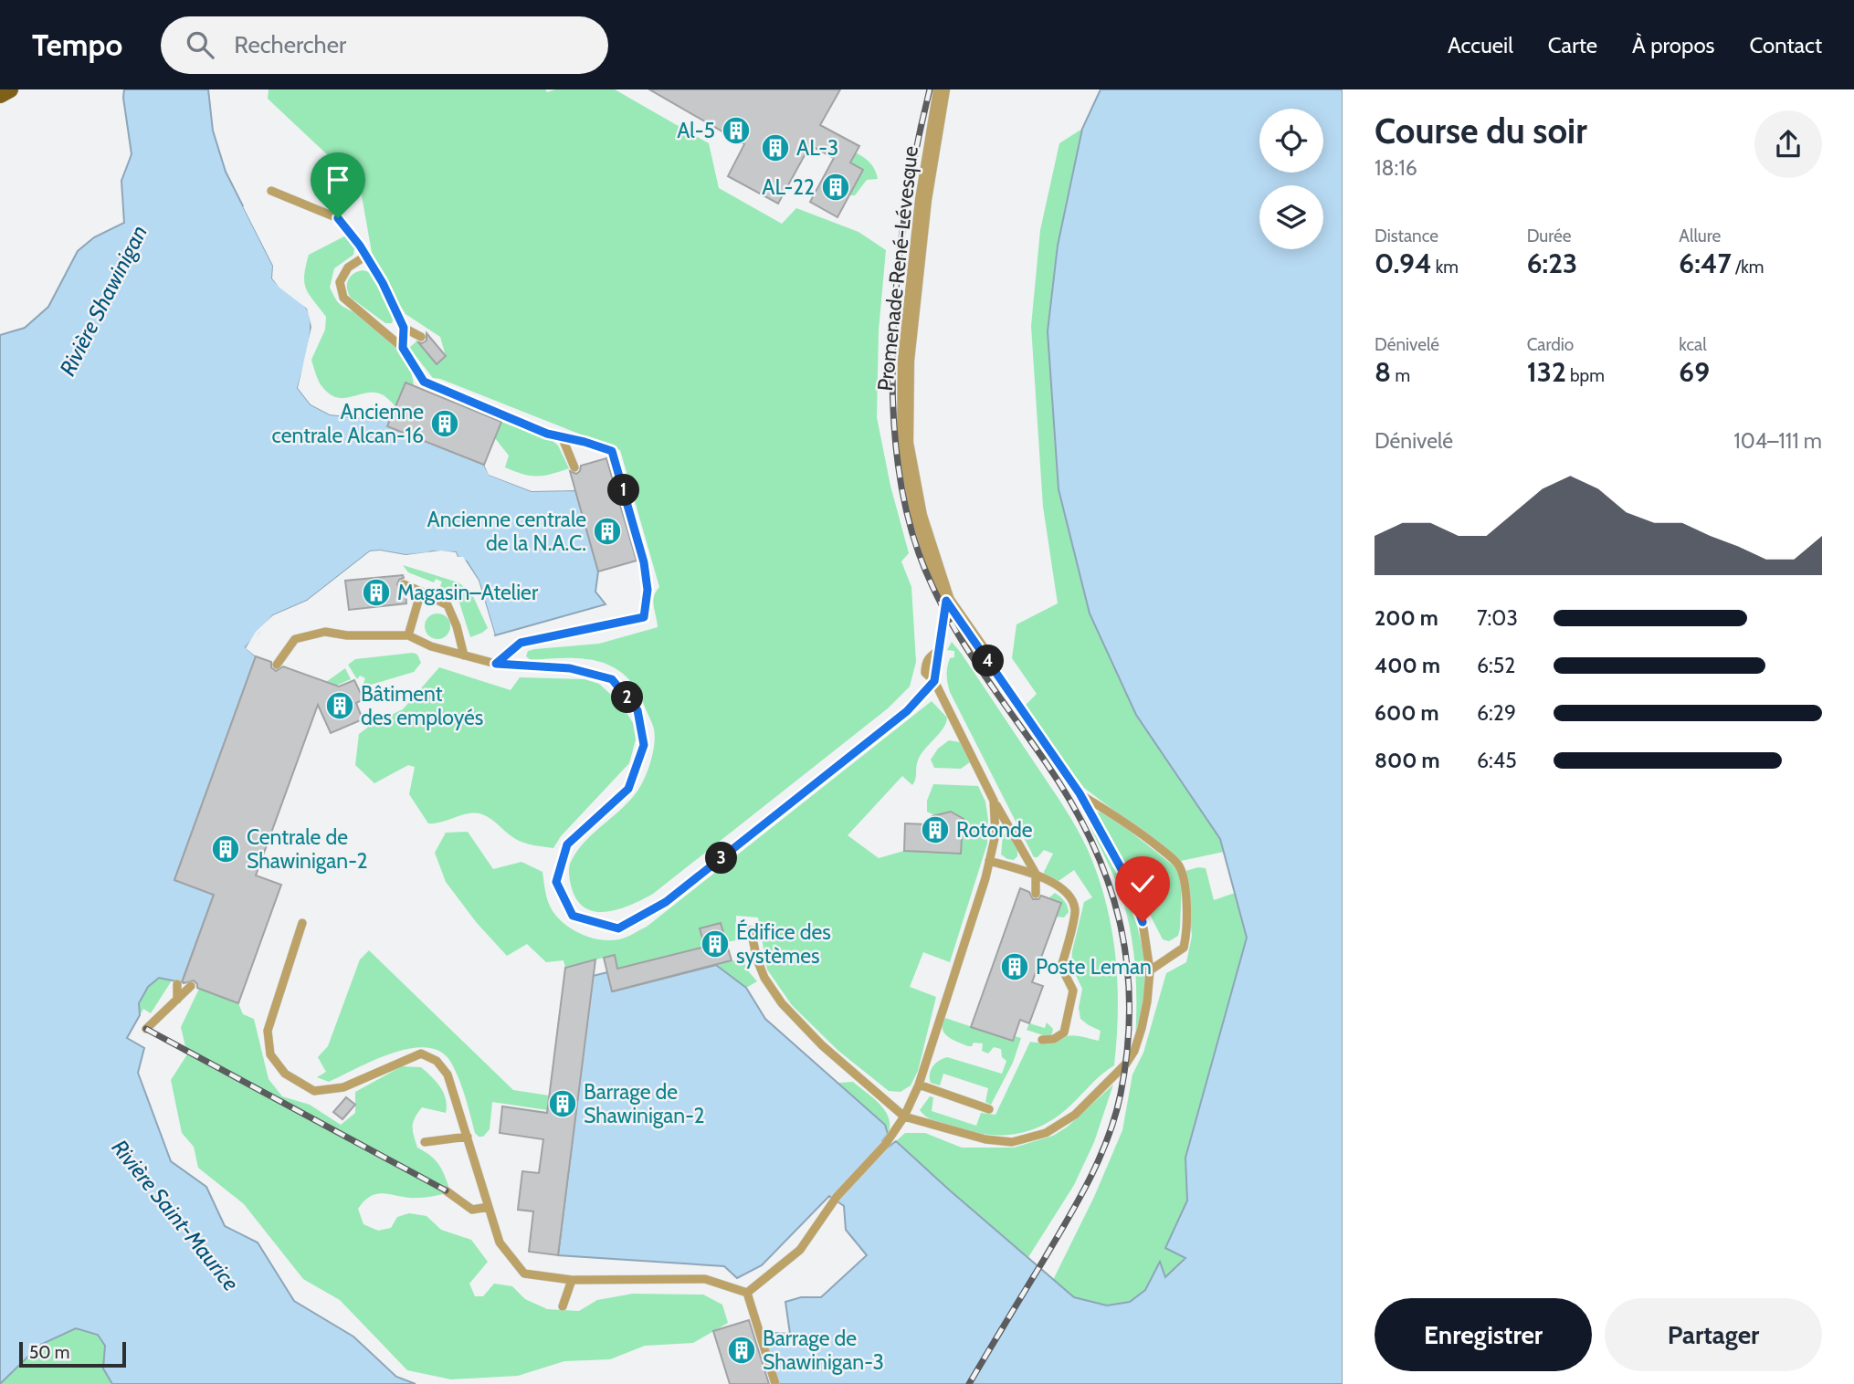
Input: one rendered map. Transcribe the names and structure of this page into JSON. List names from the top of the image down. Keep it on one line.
{"streets":{"street":["Promenade René-Lévesque"]},"water":["Rivière Shawinigan","Rivière Saint-Maurice"],"places":{"building":["Al-5","AL-3","AL-22","Ancienne centrale Alcan-16","Ancienne centrale de la N.A.C.","Magasin–Atelier","Bâtiment des employés","Rotonde","Centrale de Shawinigan-2","Édifice des systèmes","Poste Leman","Barrage de Shawinigan-2","Barrage de Shawinigan-3"]},"scale_bar":"50 m","page":{"header":"Tempo","search":"Rechercher","nav":["Accueil","Carte","À propos","Contact"],"heading":["Course du soir","18:16"],"stats":[["Distance","0.94 km"],["Durée","6:23"],["Allure","6:47 /km"],["Dénivelé","8 m"],["Cardio","132 bpm"],["kcal","69"]],"chart":["Dénivelé","104–111 m"],"pins":["1","4","2","3"],"list":[{"name":"200 m","note":"7:03"},{"name":"400 m","note":"6:52"},{"name":"600 m","note":"6:29"},{"name":"800 m","note":"6:45"}],"buttons":["Enregistrer","Partager"],"scale":"50 m"}}
